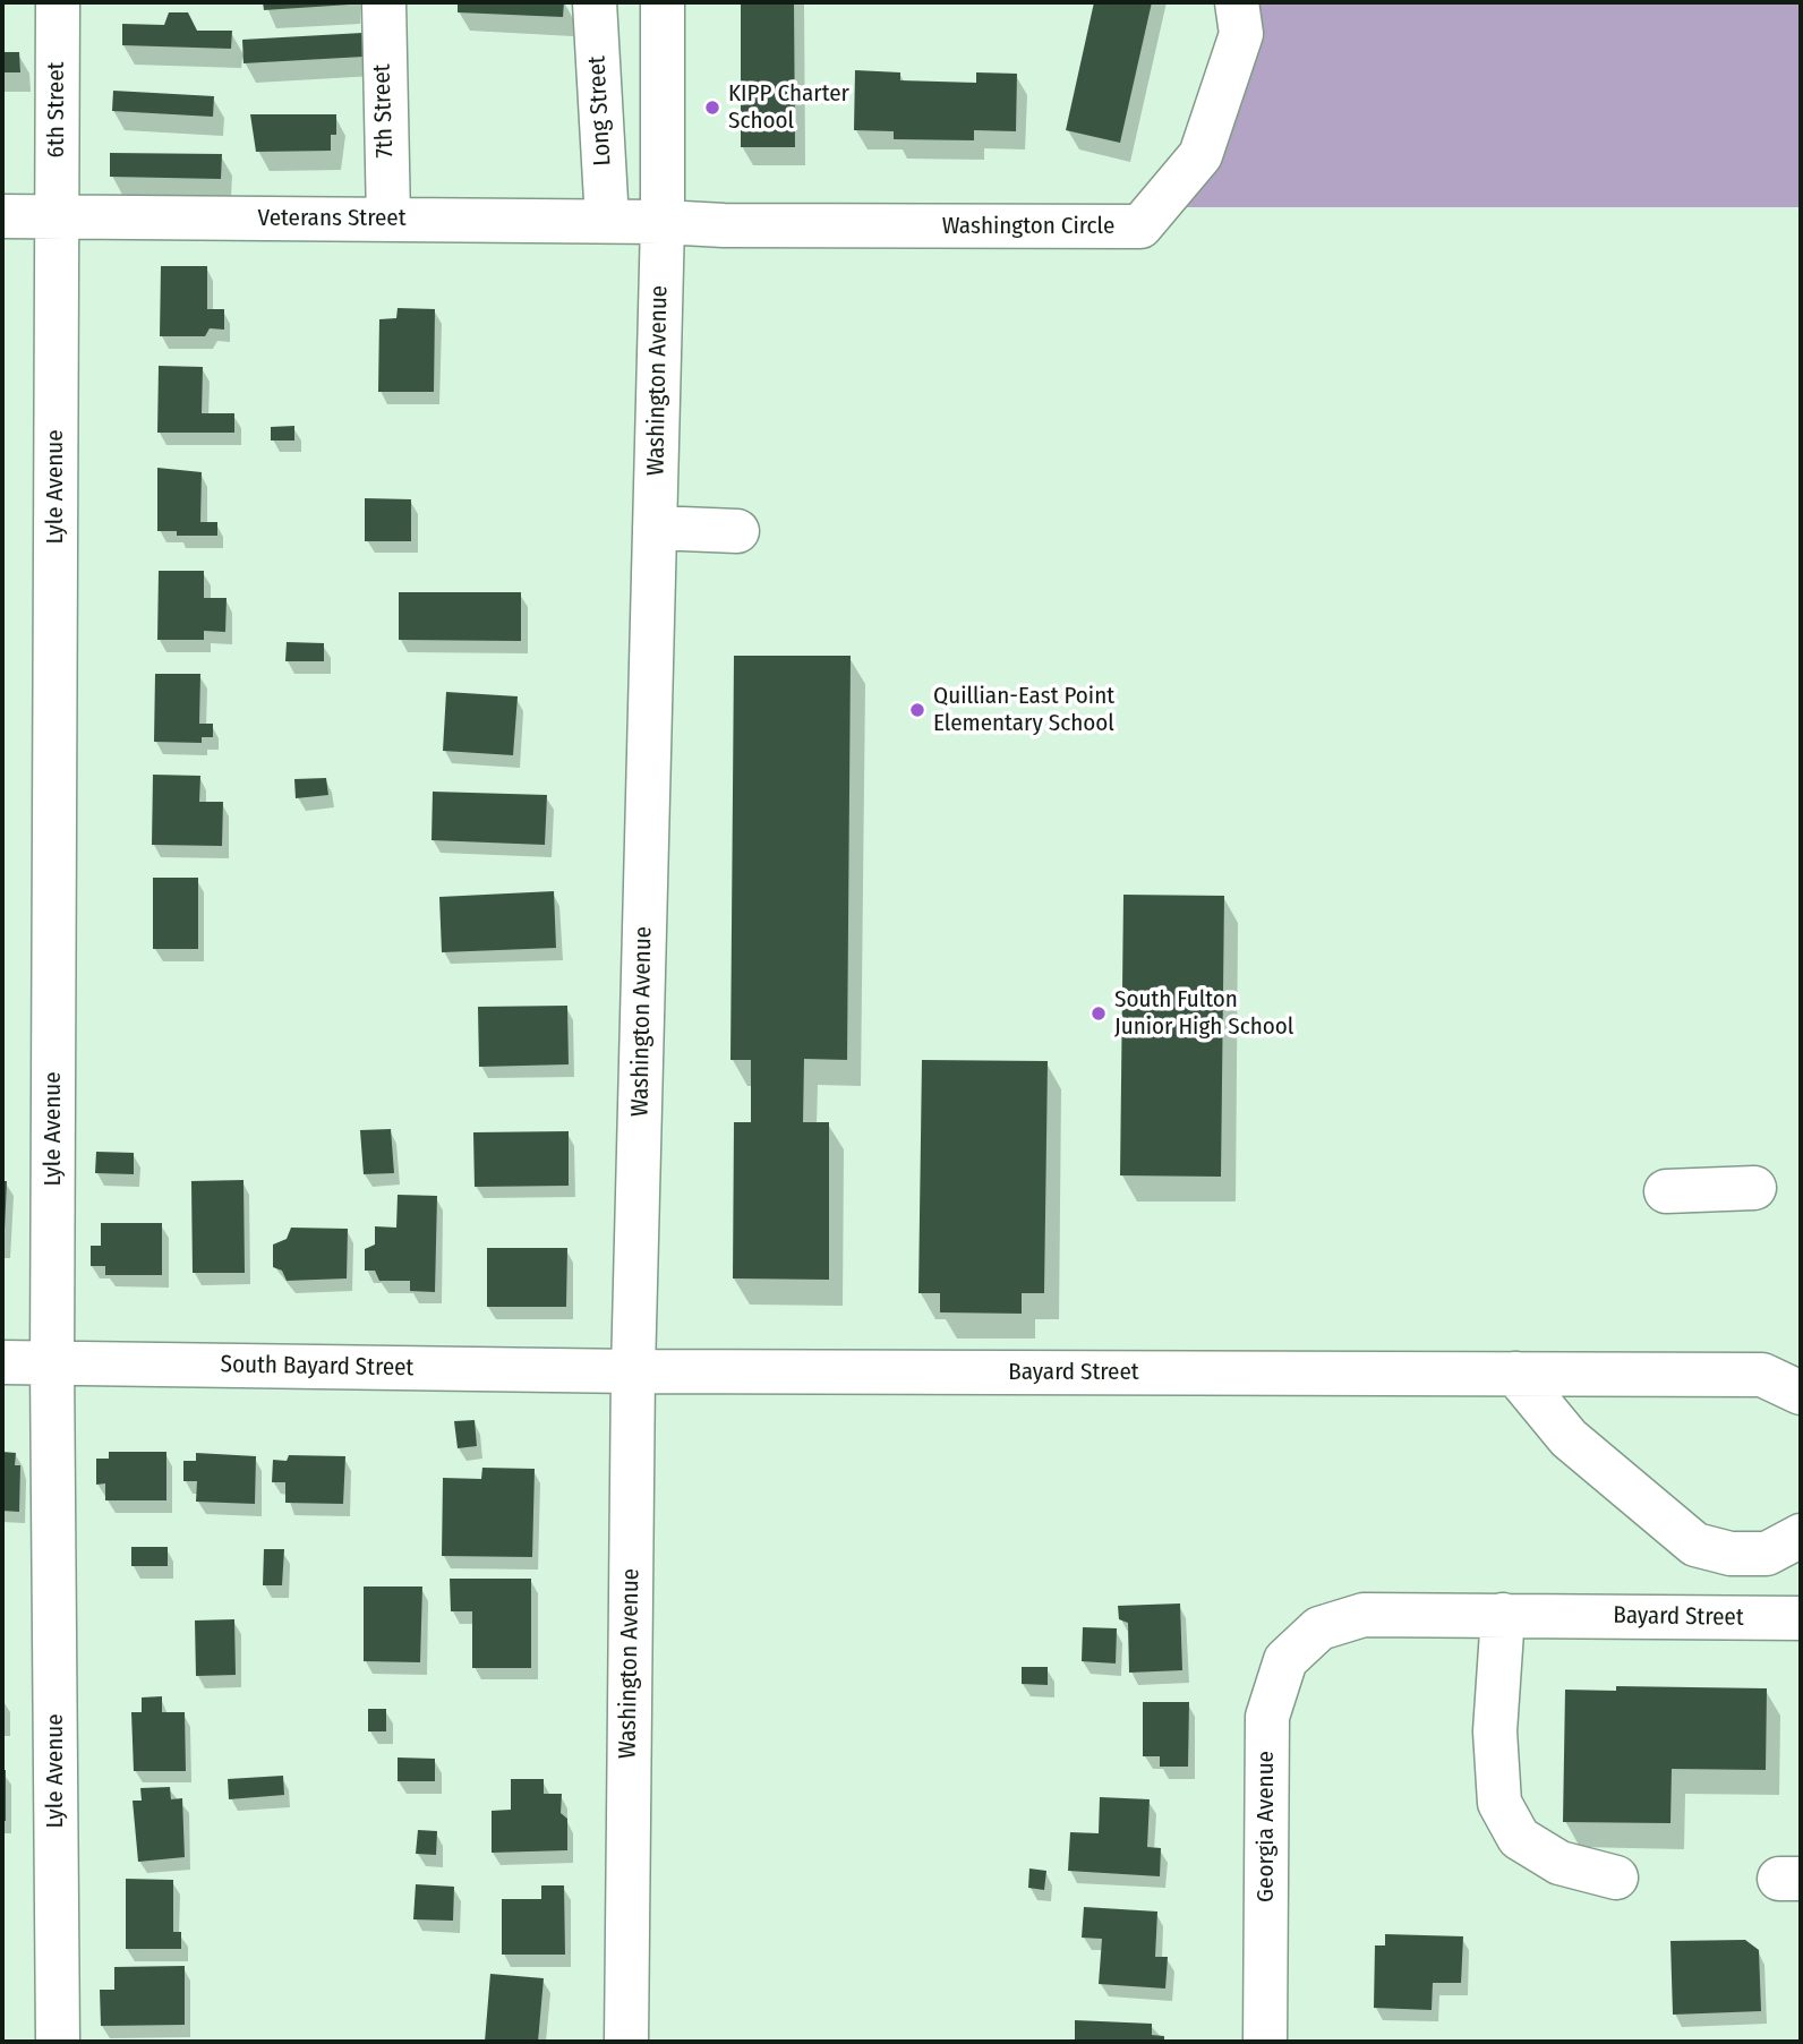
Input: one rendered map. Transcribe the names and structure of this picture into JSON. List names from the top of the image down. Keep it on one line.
{"streets":{"street":["6th Street","7th Street","Long Street","Veterans Street","Washington Circle","Washington Avenue","Lyle Avenue","South Bayard Street","Bayard Street","Georgia Avenue"]},"crossings":[["6th Street","Veterans Street"],["6th Street","Lyle Avenue"],["7th Street","Veterans Street"],["Long Street","Veterans Street"],["Veterans Street","Washington Circle"],["Veterans Street","Washington Avenue"],["Veterans Street","Lyle Avenue"],["Washington Circle","Washington Avenue"],["Washington Avenue","South Bayard Street"],["Washington Avenue","Bayard Street"],["Lyle Avenue","South Bayard Street"],["South Bayard Street","Bayard Street"],["Bayard Street","Georgia Avenue"]],"places":["KIPP Charter School","Quillian-East Point Elementary School","South Fulton Junior High School"]}
